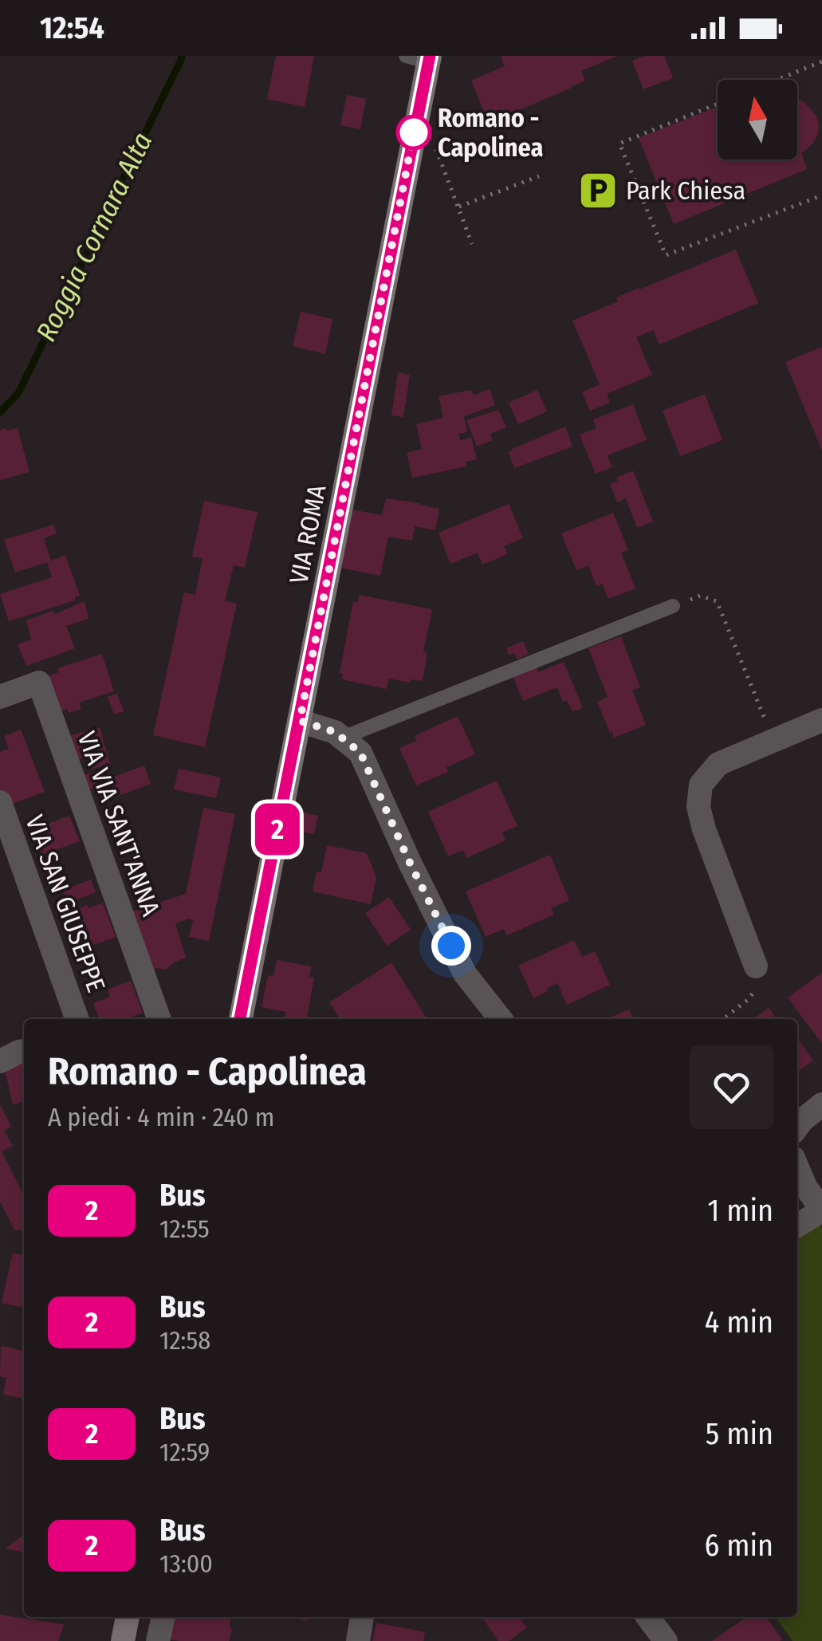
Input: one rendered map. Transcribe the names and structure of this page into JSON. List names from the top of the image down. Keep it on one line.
{"streets":{"main road":["VIA ROMA"],"street":["VIA VIA SANT'ANNA","VIA SAN GIUSEPPE"]},"water":["Roggia Cornara Alta"],"places":{"other":["Romano - Capolinea"],"parking":["Park Chiesa"]},"lines":["bus line 2"],"north":"top","page":{"status":"12:54","on_map":"2","heading":["Romano - Capolinea","A piedi · 4 min · 240 m"],"list":[{"mark":"2","name":"Bus","note":"12:55","value":"1 min"},{"mark":"2","name":"Bus","note":"12:58","value":"4 min"},{"mark":"2","name":"Bus","note":"12:59","value":"5 min"},{"mark":"2","name":"Bus","note":"13:00","value":"6 min"}]}}
